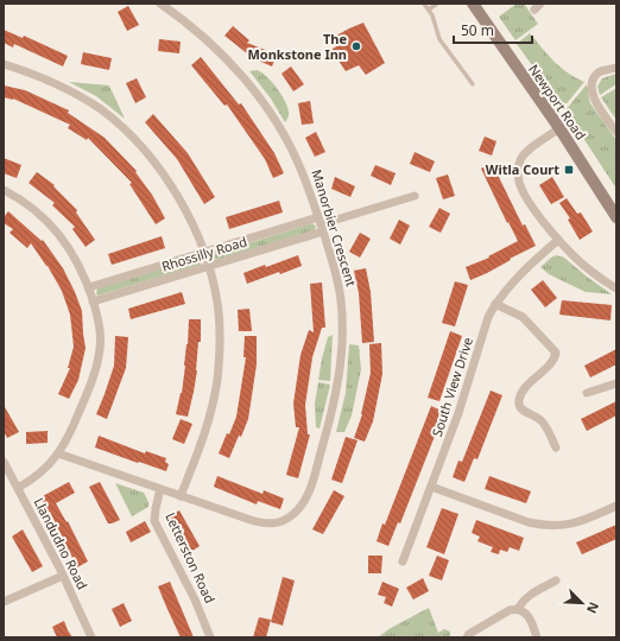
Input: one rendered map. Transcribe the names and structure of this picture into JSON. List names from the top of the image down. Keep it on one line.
{"streets":{"main road":["Newport Road"],"street":["Manorbier Crescent","Rhossilly Road","South View Drive","Llandudno Road","Letterston Road"]},"crossings":[["Manorbier Crescent","Rhossilly Road"],["Manorbier Crescent","Letterston Road"]],"places":{"other":["The Monkstone Inn"],"transit":["Witla Court"]},"scale_bar":"50 m","north":"bottom right"}
